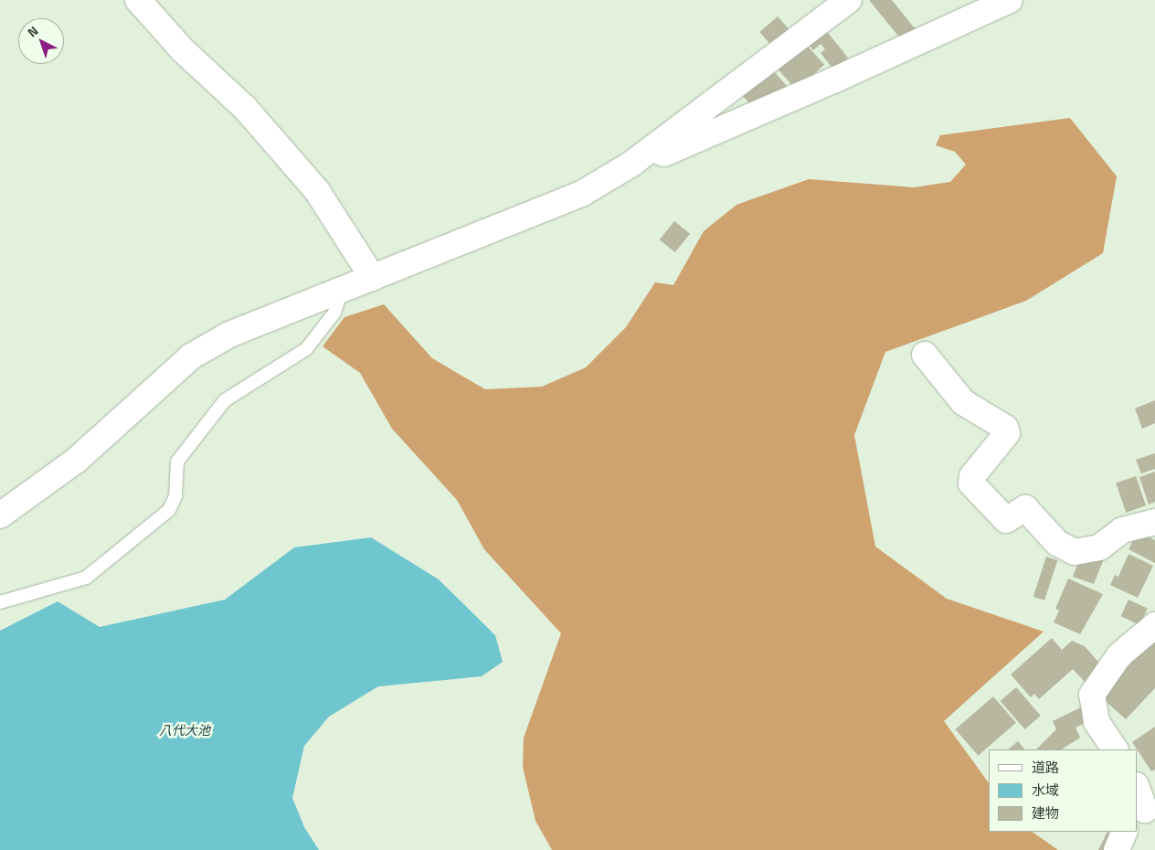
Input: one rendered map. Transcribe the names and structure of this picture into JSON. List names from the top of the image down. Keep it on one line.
{"water":["八代大池"],"legend":["道路","水域","建物"],"north":"top left"}
